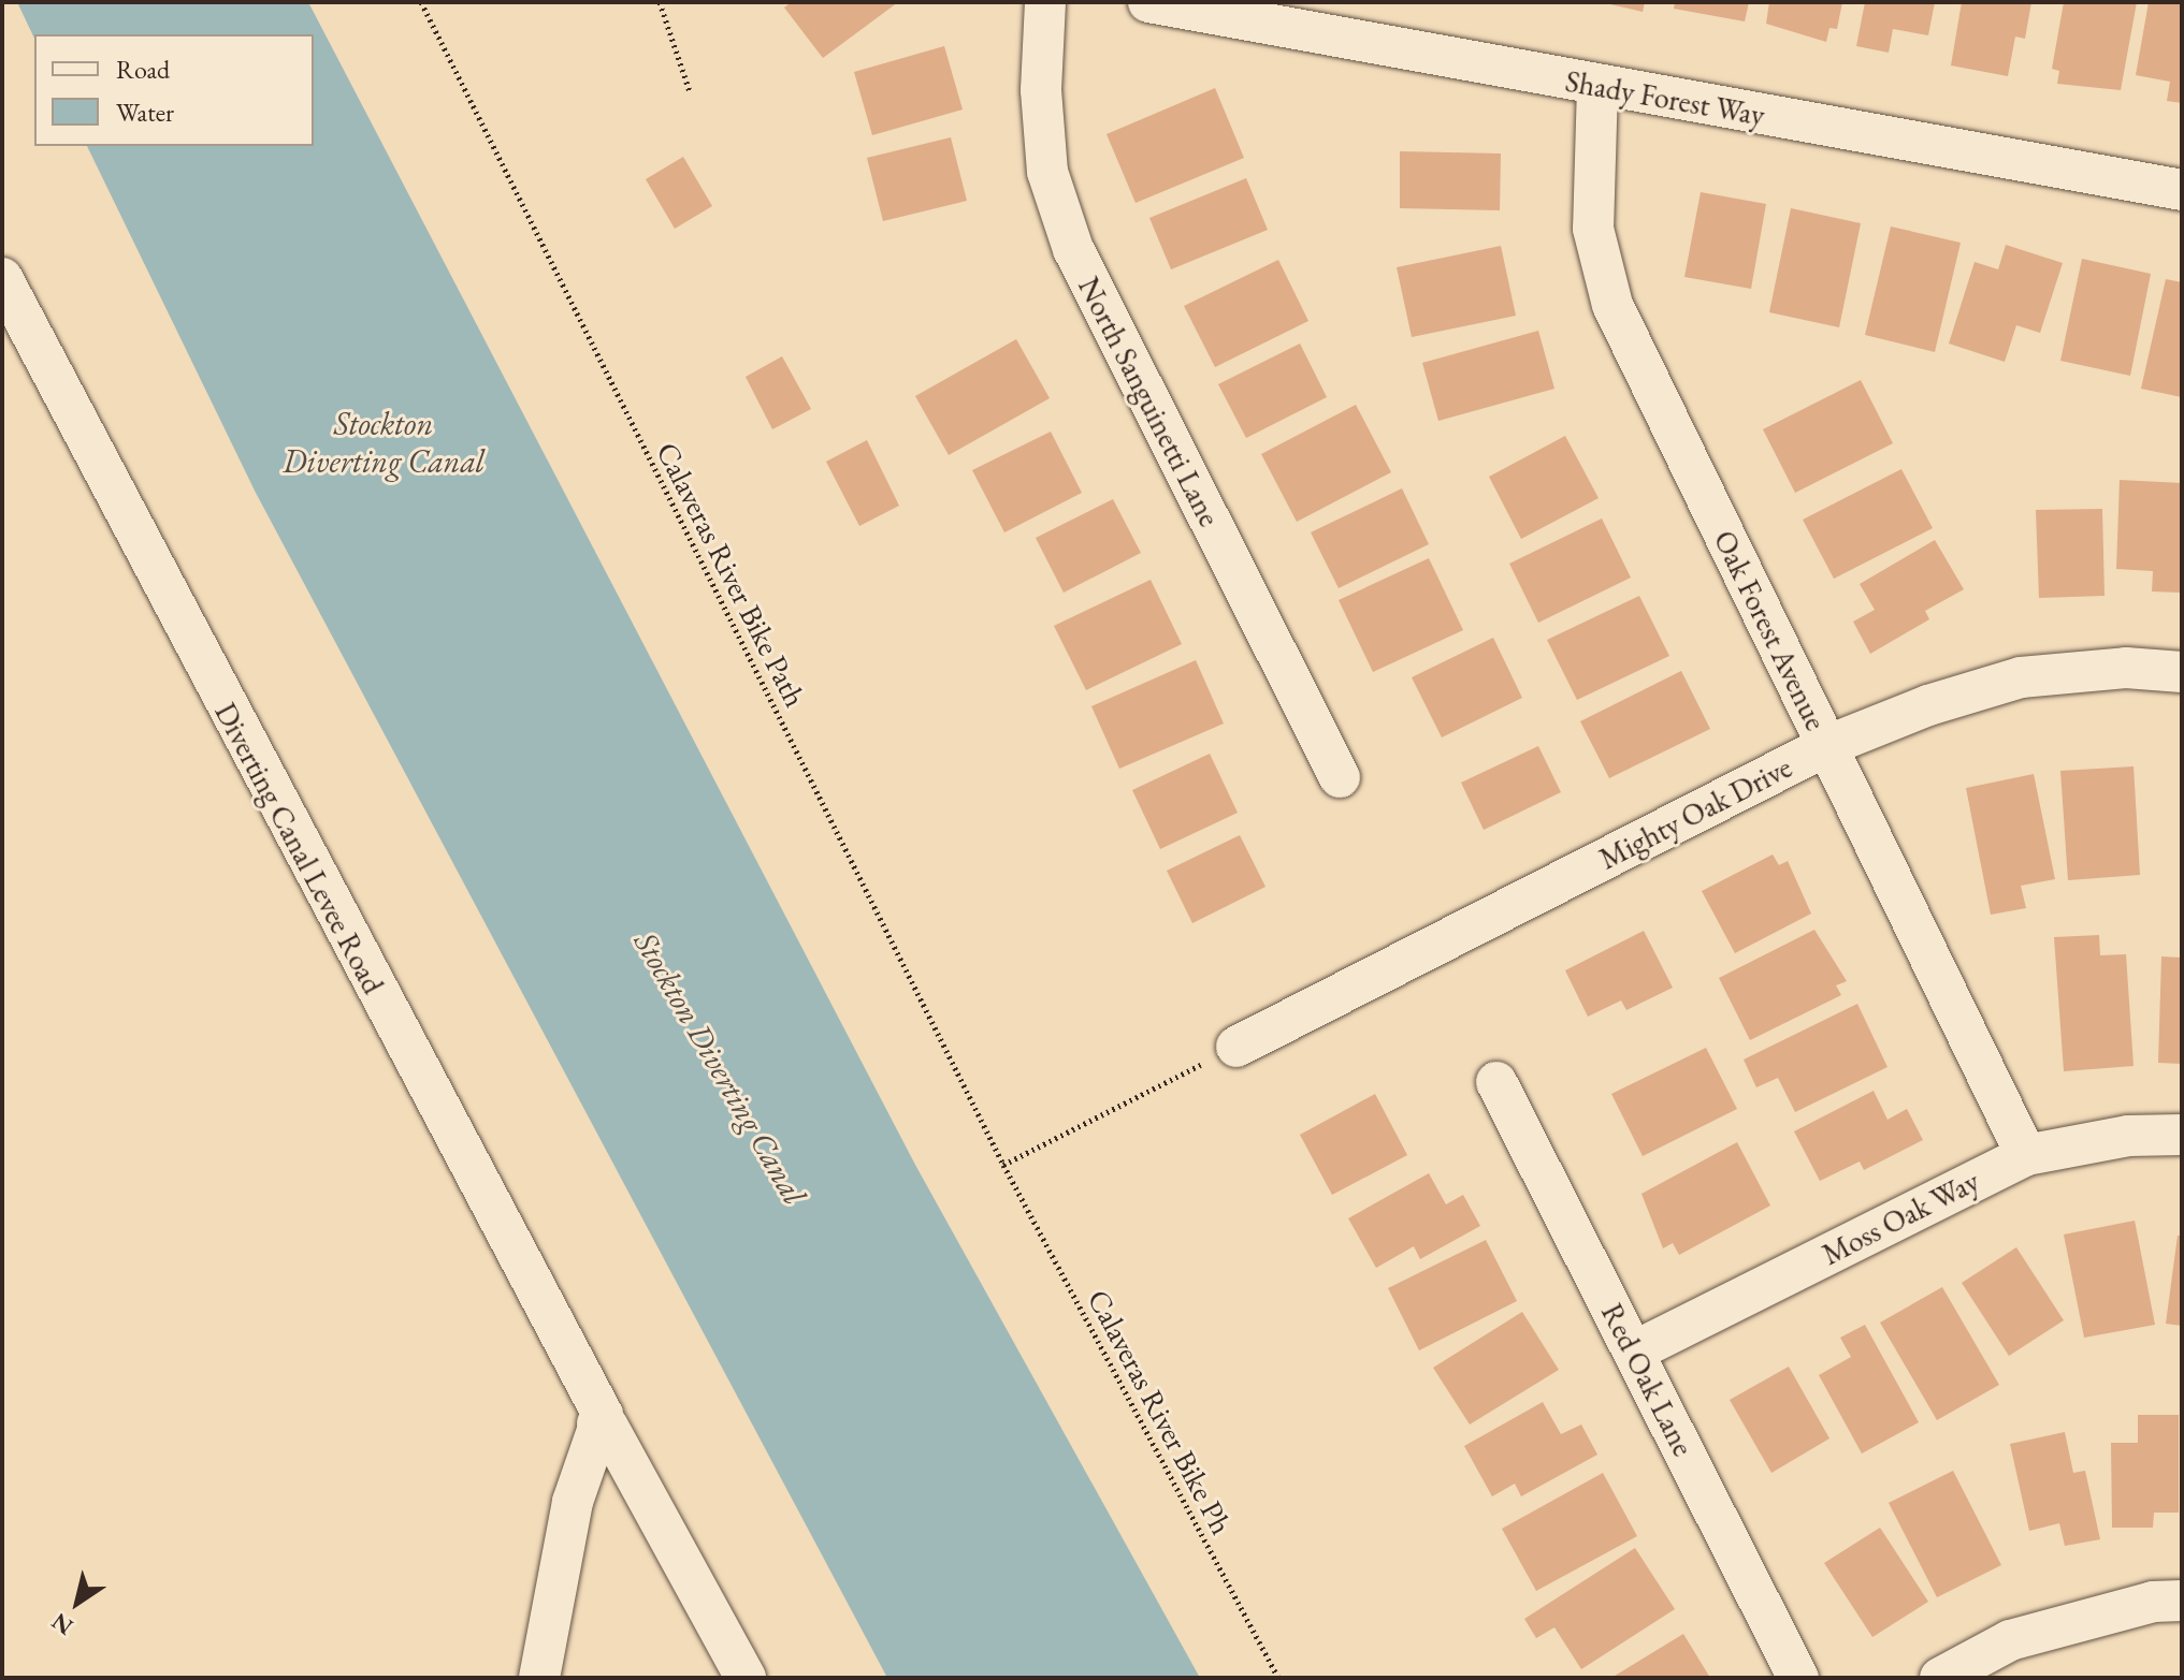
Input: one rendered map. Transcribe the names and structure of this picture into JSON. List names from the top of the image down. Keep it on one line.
{"streets":{"street":["Shady Forest Way","North Sanguinetti Lane","Oak Forest Avenue","Mighty Oak Drive","Diverting Canal Levee Road","Moss Oak Way","Red Oak Lane"],"path":["Calaveras River Bike Path","Calaveras River Bike Ph"]},"crossings":[["Shady Forest Way","Oak Forest Avenue"],["Calaveras River Bike Path","Calaveras River Bike Ph"],["Oak Forest Avenue","Mighty Oak Drive"],["Oak Forest Avenue","Moss Oak Way"],["Moss Oak Way","Red Oak Lane"]],"water":["Stockton Diverting Canal"],"legend":["Road","Water"],"north":"bottom left"}
